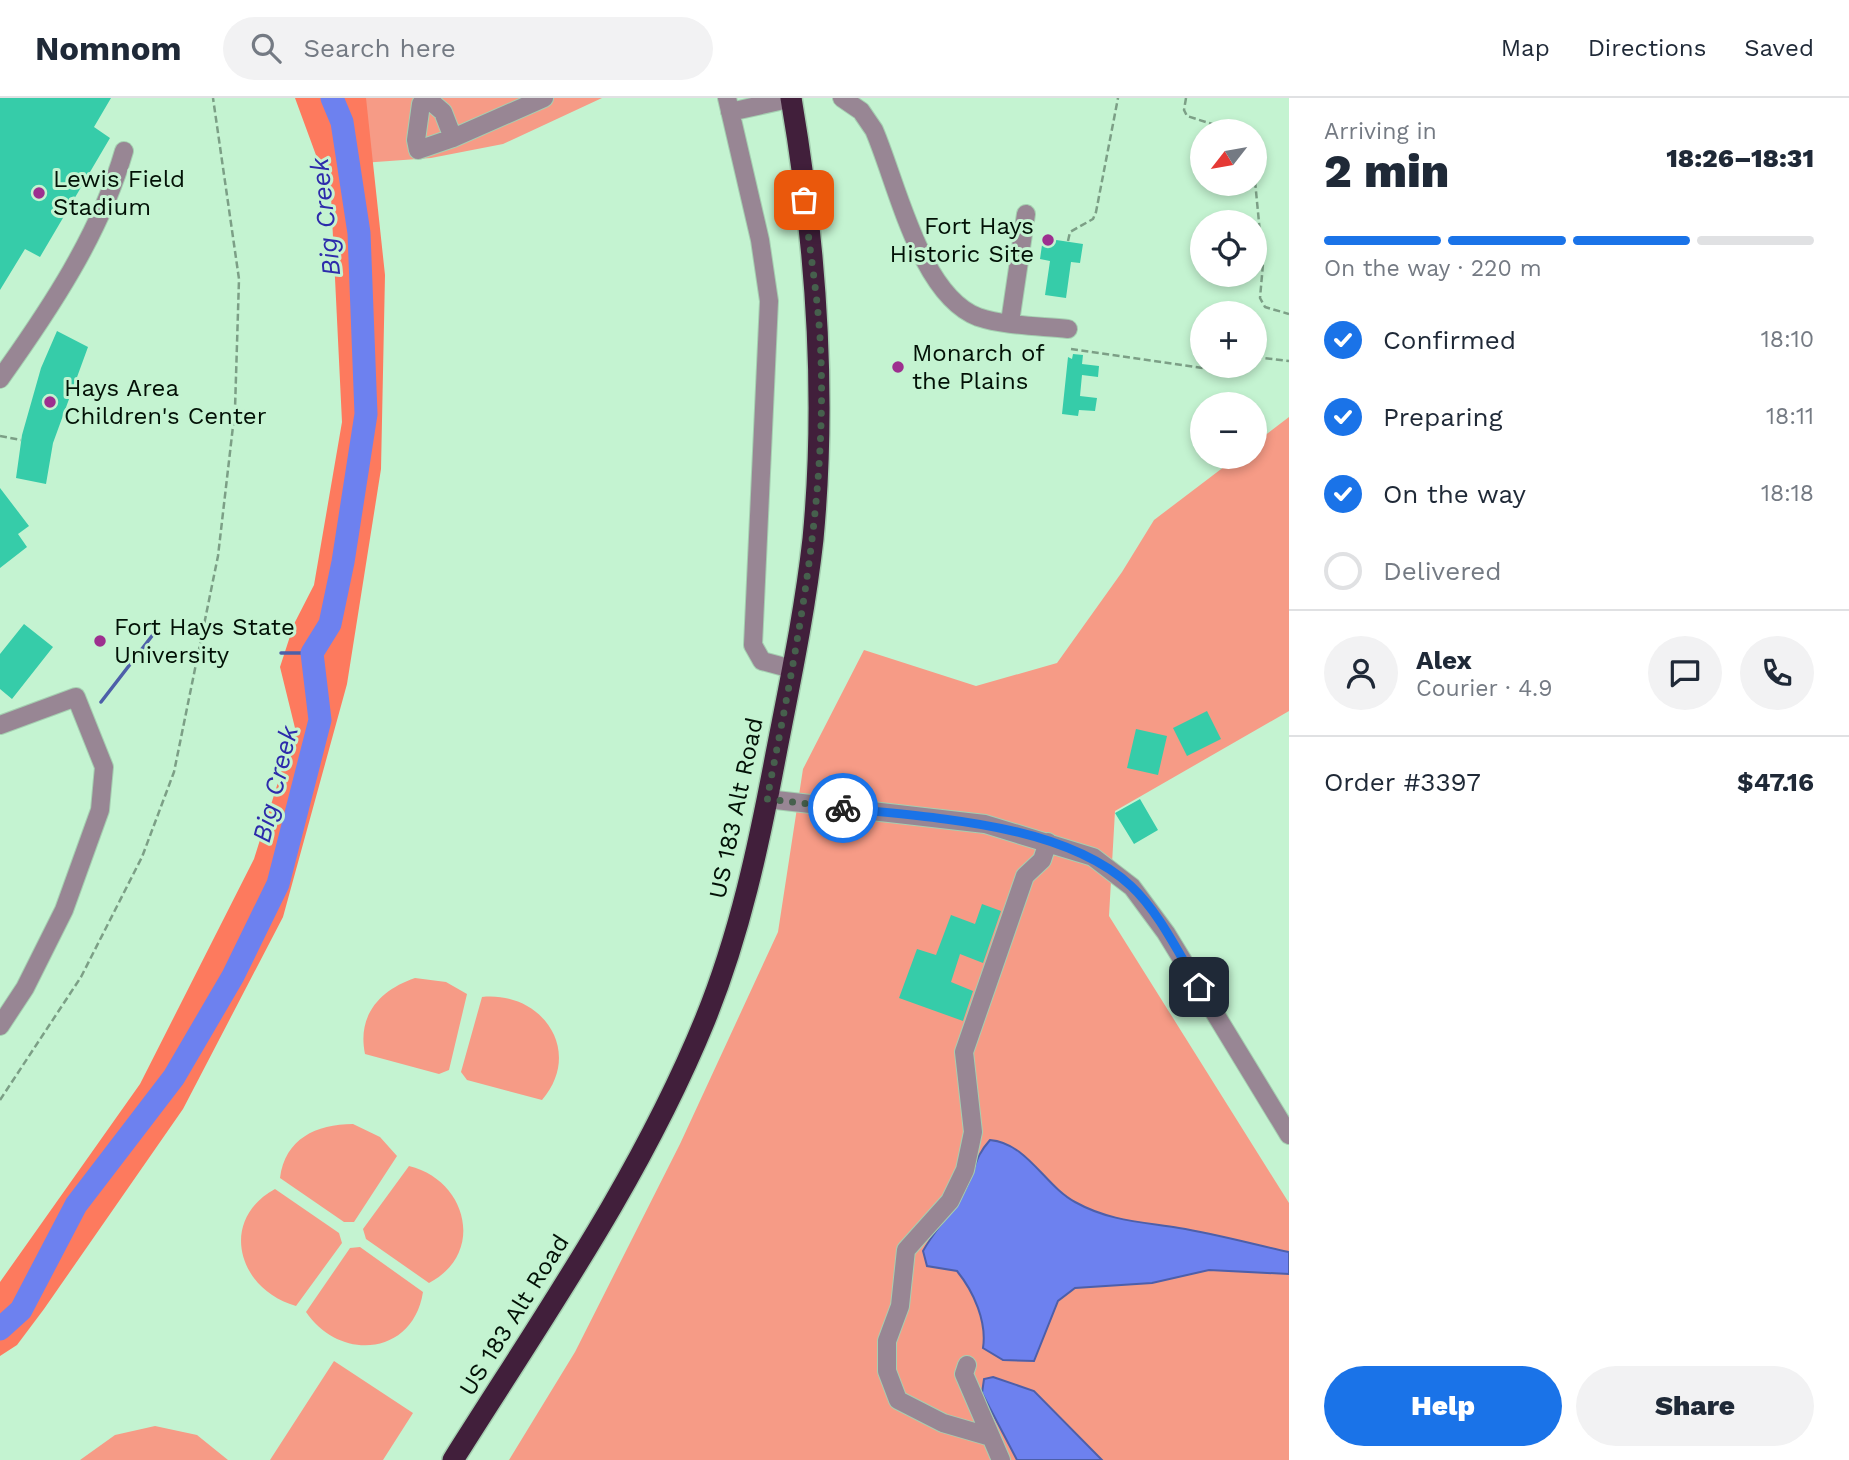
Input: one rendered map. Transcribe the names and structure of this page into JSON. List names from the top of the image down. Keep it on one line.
{"streets":{"highway":["US 183 Alt Road"]},"water":["Big Creek"],"places":["Lewis Field Stadium","Fort Hays Historic Site","Monarch of the Plains","Hays Area Children's Center","Fort Hays State University"],"north":"bottom left","page":{"header":"Nomnom","search":"Search here","nav":["Map","Directions","Saved"],"heading":["2 min","Arriving in","18:26–18:31"],"panel":["Alex","Courier · 4.9","Order #3397","$47.16"],"map_buttons":["+","−"],"bar":"On the way · 220 m","list":[["Confirmed","18:10"],["Preparing","18:11"],["On the way","18:18"],"Delivered"],"buttons":["Help","Share"]}}
